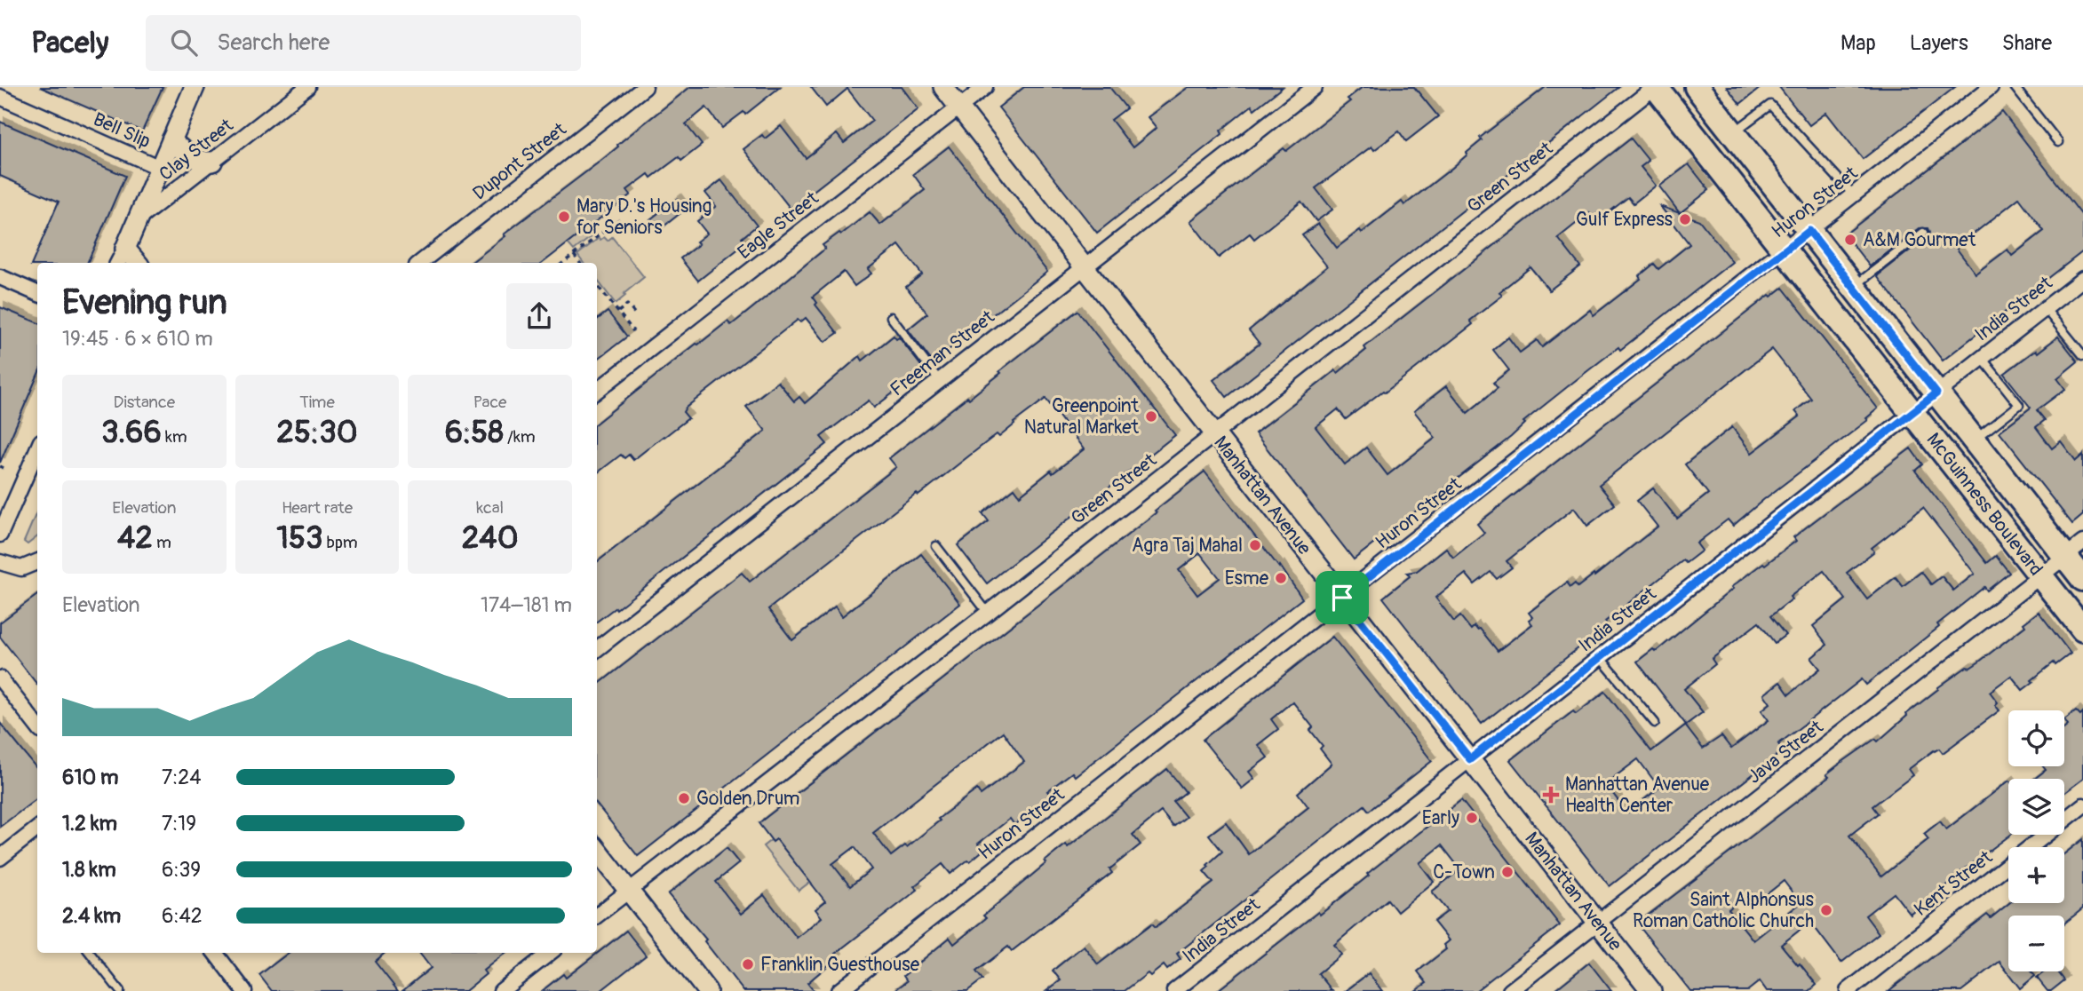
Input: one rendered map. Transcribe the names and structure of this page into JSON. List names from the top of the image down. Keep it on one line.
{"streets":{"main road":["McGuinness Boulevard"],"street":["Bell Slip","Clay Street","Dupont Street","Green Street","Huron Street","Eagle Street","India Street","Freeman Street","Manhattan Avenue","Java Street","Kent Street"]},"crossings":[["Green Street","Manhattan Avenue"],["Green Street","McGuinness Boulevard"],["Huron Street","Manhattan Avenue"],["Huron Street","McGuinness Boulevard"],["Eagle Street","Manhattan Avenue"],["India Street","Manhattan Avenue"],["India Street","McGuinness Boulevard"],["Freeman Street","Manhattan Avenue"],["Manhattan Avenue","Java Street"],["McGuinness Boulevard","Java Street"]],"places":{"other":["Mary D.'s Housing for Seniors","Gulf Express","A&M Gourmet","Greenpoint Natural Market","Agra Taj Mahal","Esme","Golden Drum","Early","C-Town","Saint Alphonsus Roman Catholic Church","Franklin Guesthouse"],"health":["Manhattan Avenue Health Center"]},"page":{"header":"Pacely","search":"Search here","nav":["Map","Layers","Share"],"heading":["Evening run","19:45 · 6 × 610 m"],"stats":[["Distance","3.66 km"],["Time","25:30"],["Pace","6:58 /km"],["Elevation","42 m"],["Heart rate","153 bpm"],["kcal","240"]],"chart":["Elevation","174–181 m"],"map_buttons":["+","−"],"list":[{"name":"610 m","note":"7:24"},{"name":"1.2 km","note":"7:19"},{"name":"1.8 km","note":"6:39"},{"name":"2.4 km","note":"6:42"}]}}
